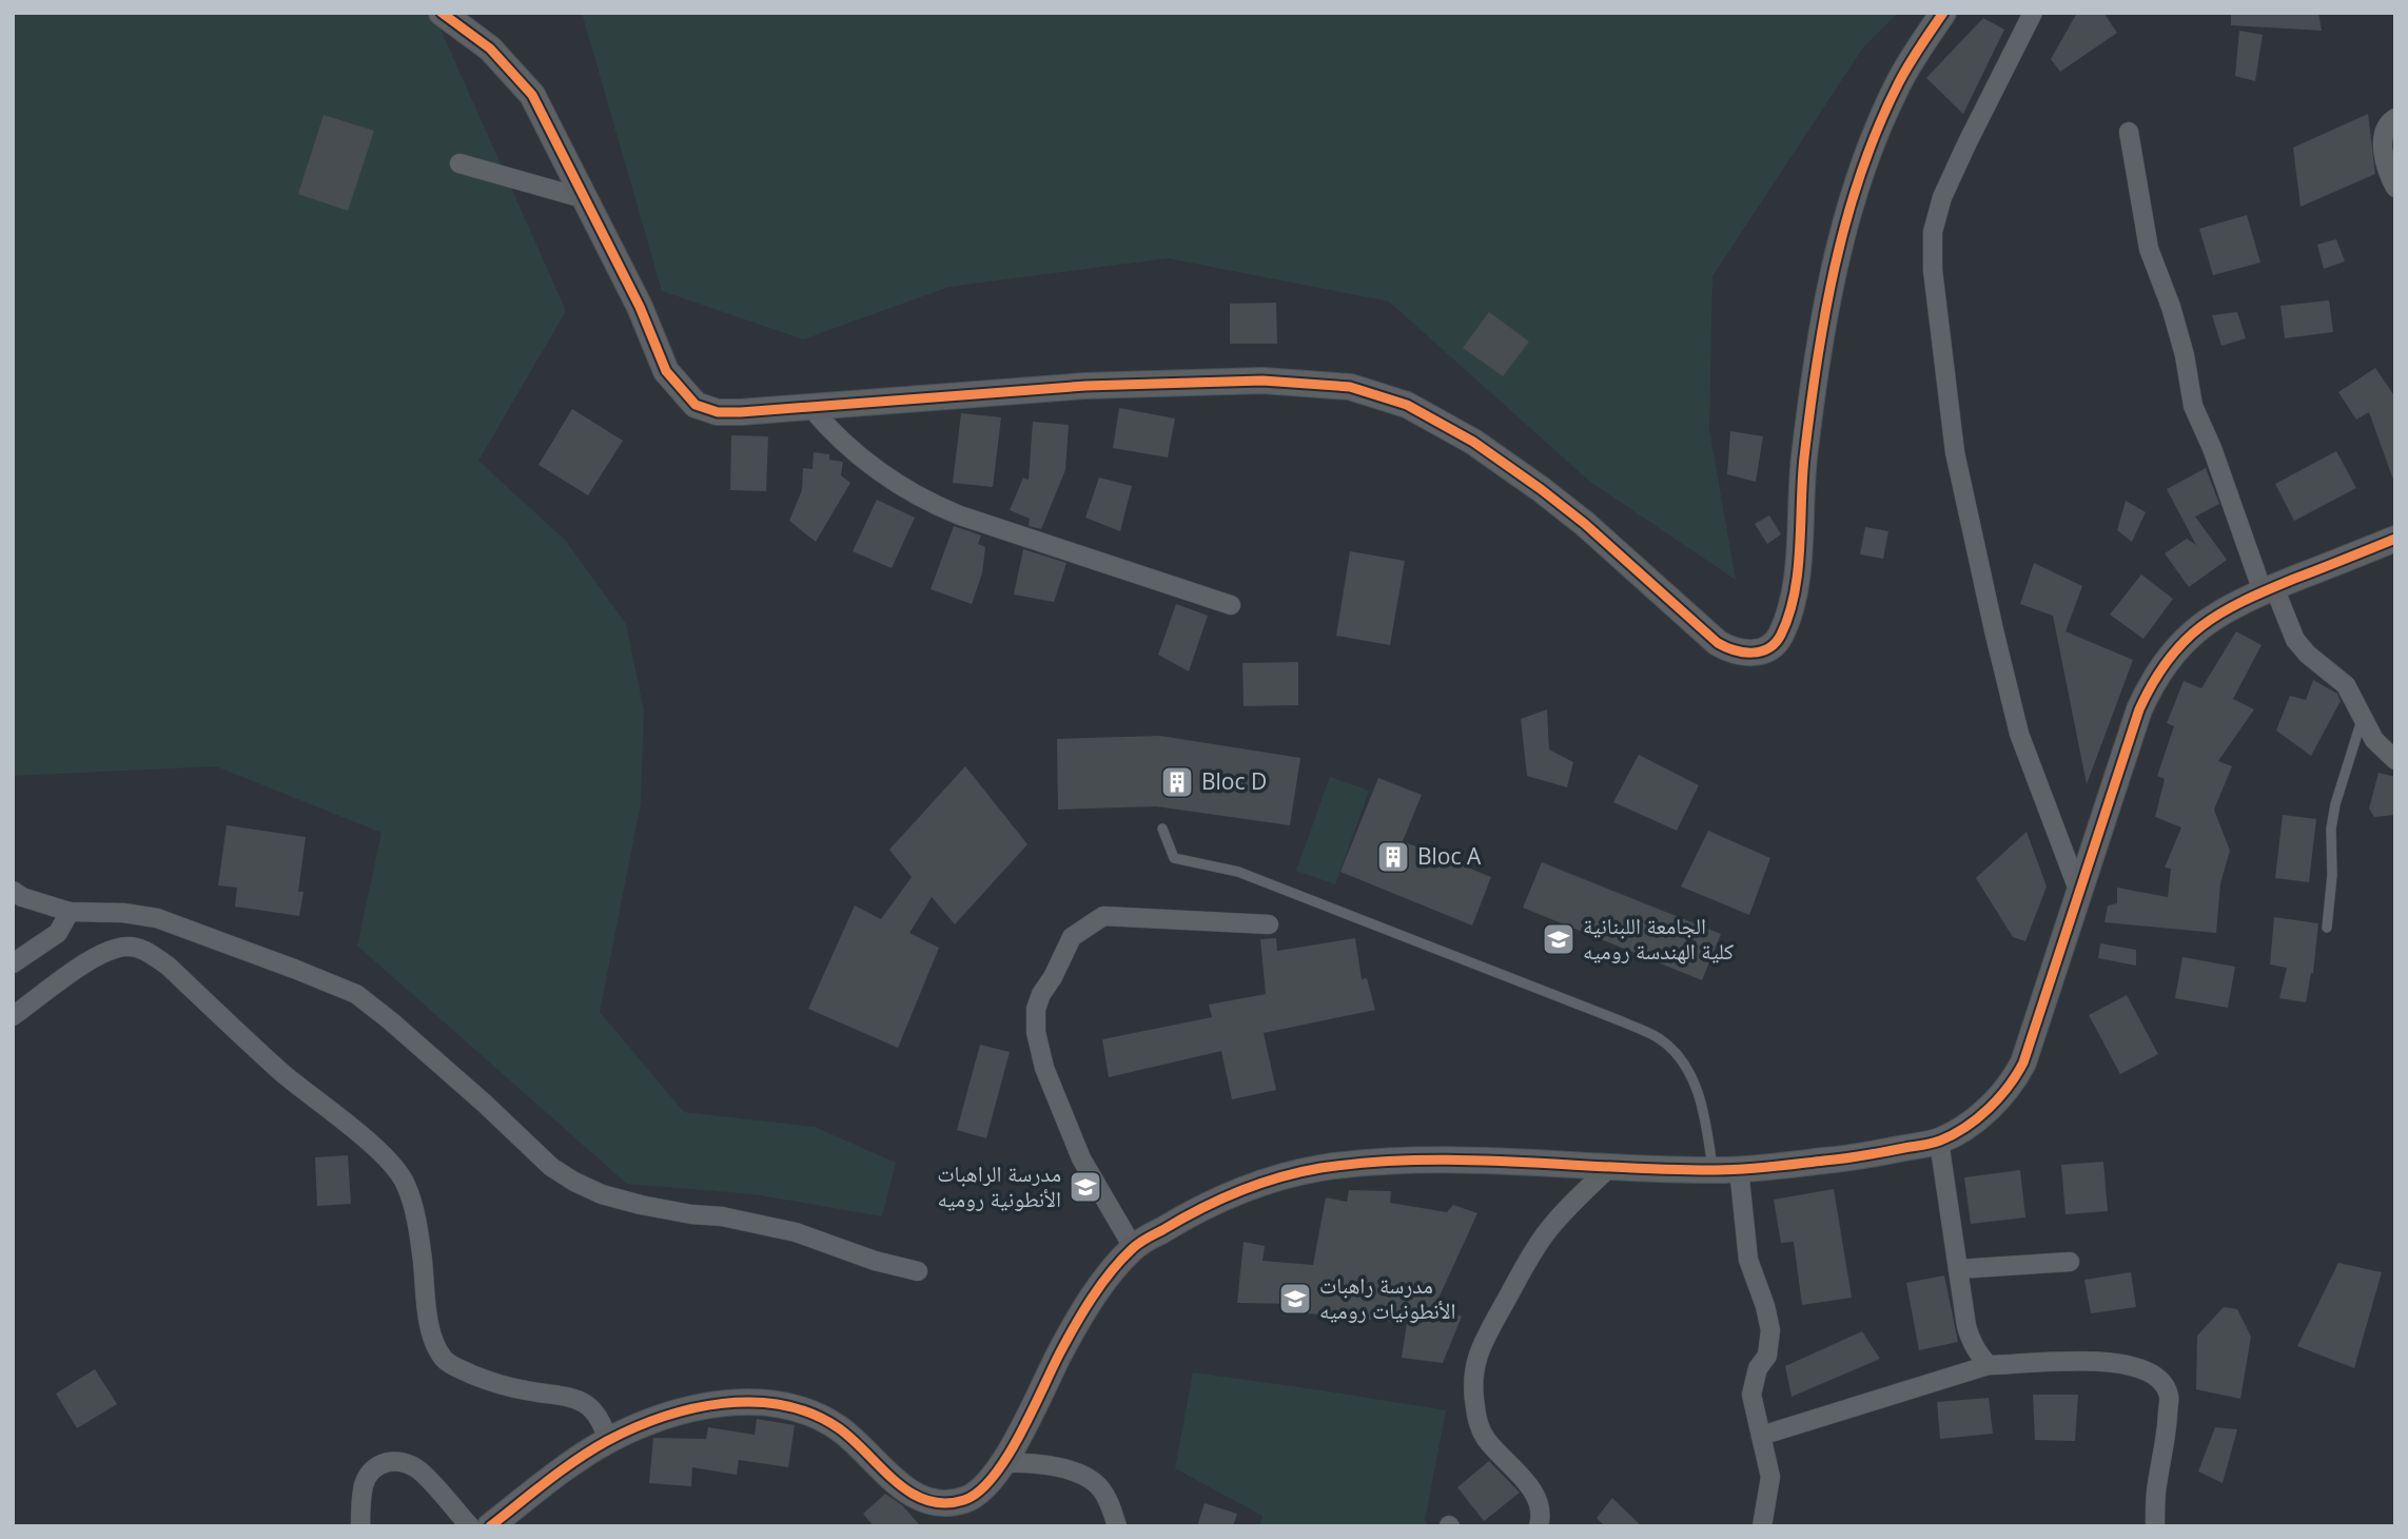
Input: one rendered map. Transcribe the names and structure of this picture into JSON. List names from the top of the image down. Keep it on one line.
{"places":{"building":["Bloc D","Bloc A"],"school or university":["الجامعة اللبنانية كلية الهندسة روميه","مدرسة الراهبات الأنطونية روميه","مدرسة راهبات الأنطونيات روميه"]}}
